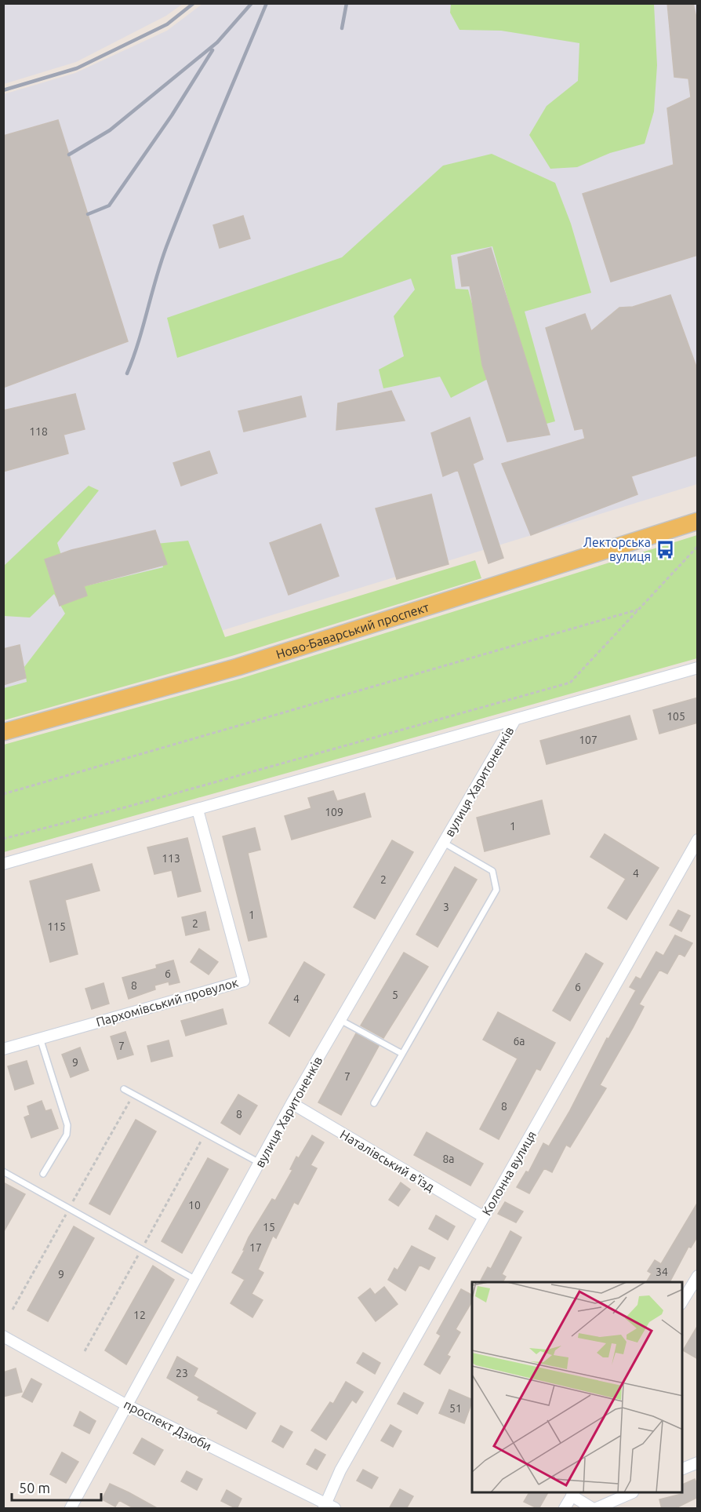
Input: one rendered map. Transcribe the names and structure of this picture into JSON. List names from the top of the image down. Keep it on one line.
{"streets":{"main road":["Ново-Баварський проспект"],"street":["вулиця Харитоненків","Пархомівський провулок","Наталівський в'їзд","Колонна вулиця","проспект Дзюби"]},"crossings":[["вулиця Харитоненків","Наталівський в'їзд"],["вулиця Харитоненків","проспект Дзюби"],["Наталівський в'їзд","Колонна вулиця"],["Колонна вулиця","проспект Дзюби"]],"places":{"bus stop":["Лекторська вулиця"]},"house_numbers":["118","105","107","109","1","113","4","2","3","1","2","115","6","8","6","5","4","6а","7","9","7","8","8","8а","10","15","17","34","9","12","23","51"],"scale_bar":"50 m"}
